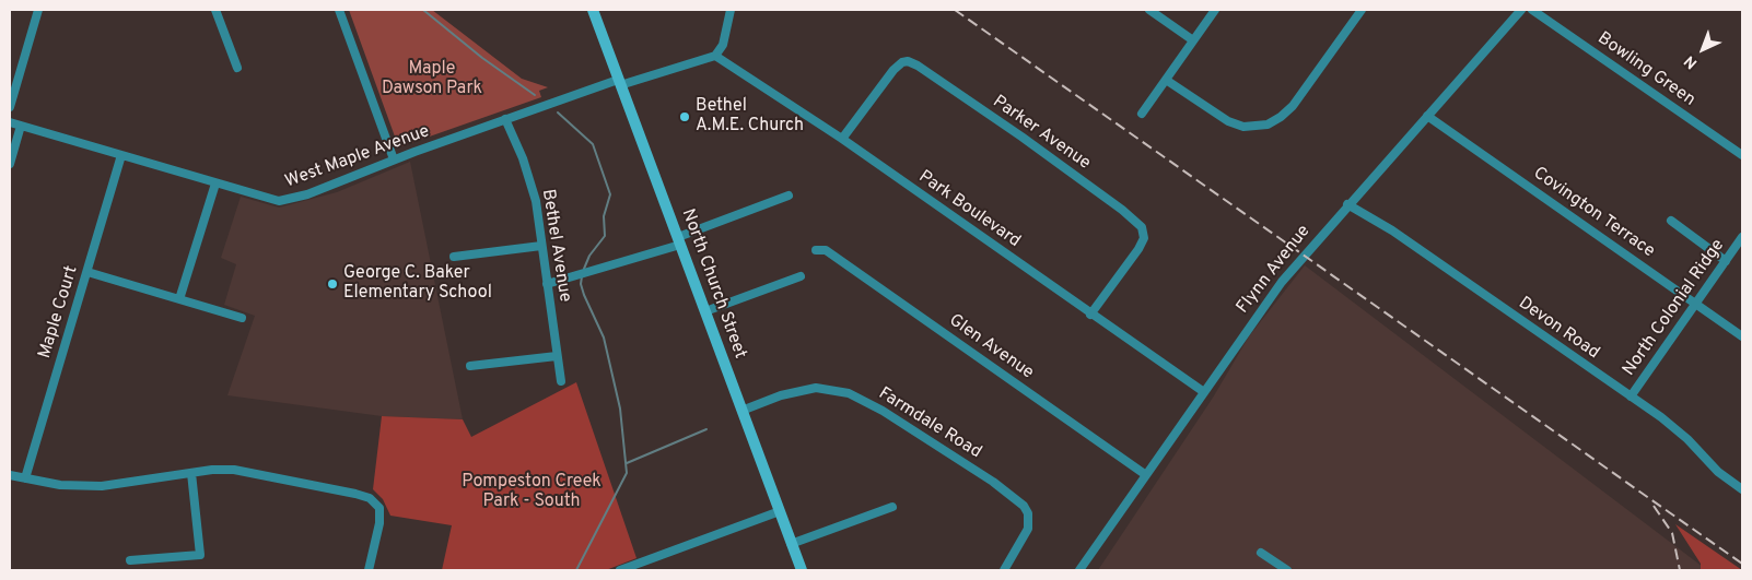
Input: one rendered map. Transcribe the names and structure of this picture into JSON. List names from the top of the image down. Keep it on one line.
{"streets":{"main road":["North Church Street"],"street":["Bowling Green","Parker Avenue","West Maple Avenue","Park Boulevard","Covington Terrace","Bethel Avenue","Flynn Avenue","North Colonial Ridge","Maple Court","Devon Road","Glen Avenue","Farmdale Road"]},"crossings":[["Parker Avenue","Park Boulevard"],["West Maple Avenue","Park Boulevard"],["West Maple Avenue","Bethel Avenue"],["West Maple Avenue","North Church Street"],["West Maple Avenue","Maple Court"],["Park Boulevard","Flynn Avenue"],["Covington Terrace","Flynn Avenue"],["Covington Terrace","North Colonial Ridge"],["Flynn Avenue","Devon Road"],["Flynn Avenue","Glen Avenue"],["North Church Street","Farmdale Road"],["North Colonial Ridge","Devon Road"]],"parks":["Maple Dawson Park","Pompeston Creek Park - South"],"places":["Bethel A.M.E. Church","George C. Baker Elementary School"],"north":"bottom left"}
